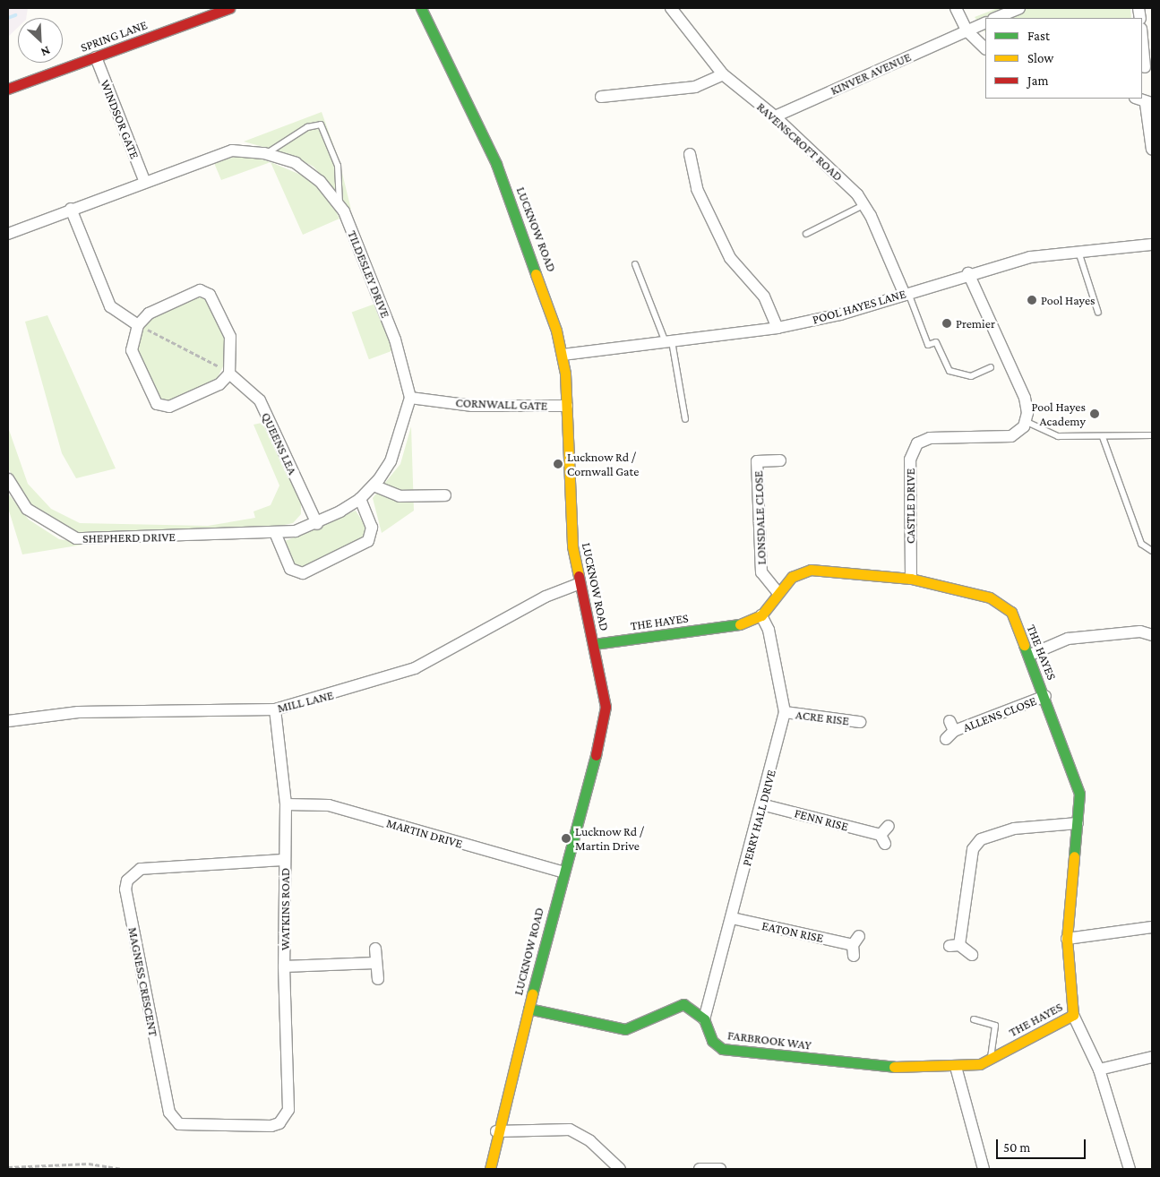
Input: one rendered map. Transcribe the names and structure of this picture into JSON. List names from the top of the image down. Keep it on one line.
{"streets":{"street":["SPRING LANE","KINVER AVENUE","WINDSOR GATE","RAVENSCROFT ROAD","LUCKNOW ROAD","TILDESLEY DRIVE","POOL HAYES LANE","CORNWALL GATE","QUEENS LEA","CASTLE DRIVE","LONSDALE CLOSE","SHEPHERD DRIVE","THE HAYES","MILL LANE","ALLENS CLOSE","ACRE RISE","PERRY HALL DRIVE","FENN RISE","MARTIN DRIVE","WATKINS ROAD","EATON RISE","MAGNESS CRESCENT","FARBROOK WAY"]},"crossings":[["SPRING LANE","WINDSOR GATE"],["KINVER AVENUE","RAVENSCROFT ROAD"],["WINDSOR GATE","TILDESLEY DRIVE"],["RAVENSCROFT ROAD","POOL HAYES LANE"],["LUCKNOW ROAD","POOL HAYES LANE"],["LUCKNOW ROAD","CORNWALL GATE"],["LUCKNOW ROAD","THE HAYES"],["LUCKNOW ROAD","MILL LANE"],["LUCKNOW ROAD","MARTIN DRIVE"],["TILDESLEY DRIVE","CORNWALL GATE"],["QUEENS LEA","SHEPHERD DRIVE"],["CASTLE DRIVE","THE HAYES"],["LONSDALE CLOSE","THE HAYES"],["THE HAYES","ALLENS CLOSE"],["THE HAYES","PERRY HALL DRIVE"],["THE HAYES","FARBROOK WAY"],["MILL LANE","WATKINS ROAD"],["ACRE RISE","PERRY HALL DRIVE"],["PERRY HALL DRIVE","FENN RISE"],["PERRY HALL DRIVE","EATON RISE"],["PERRY HALL DRIVE","FARBROOK WAY"],["MARTIN DRIVE","WATKINS ROAD"],["WATKINS ROAD","MAGNESS CRESCENT"]],"places":["Pool Hayes","Premier","Pool Hayes Academy","Lucknow Rd / Cornwall Gate","Lucknow Rd / Martin Drive"],"legend":["Fast","Slow","Jam"],"scale_bar":"50 m","north":"bottom right"}
